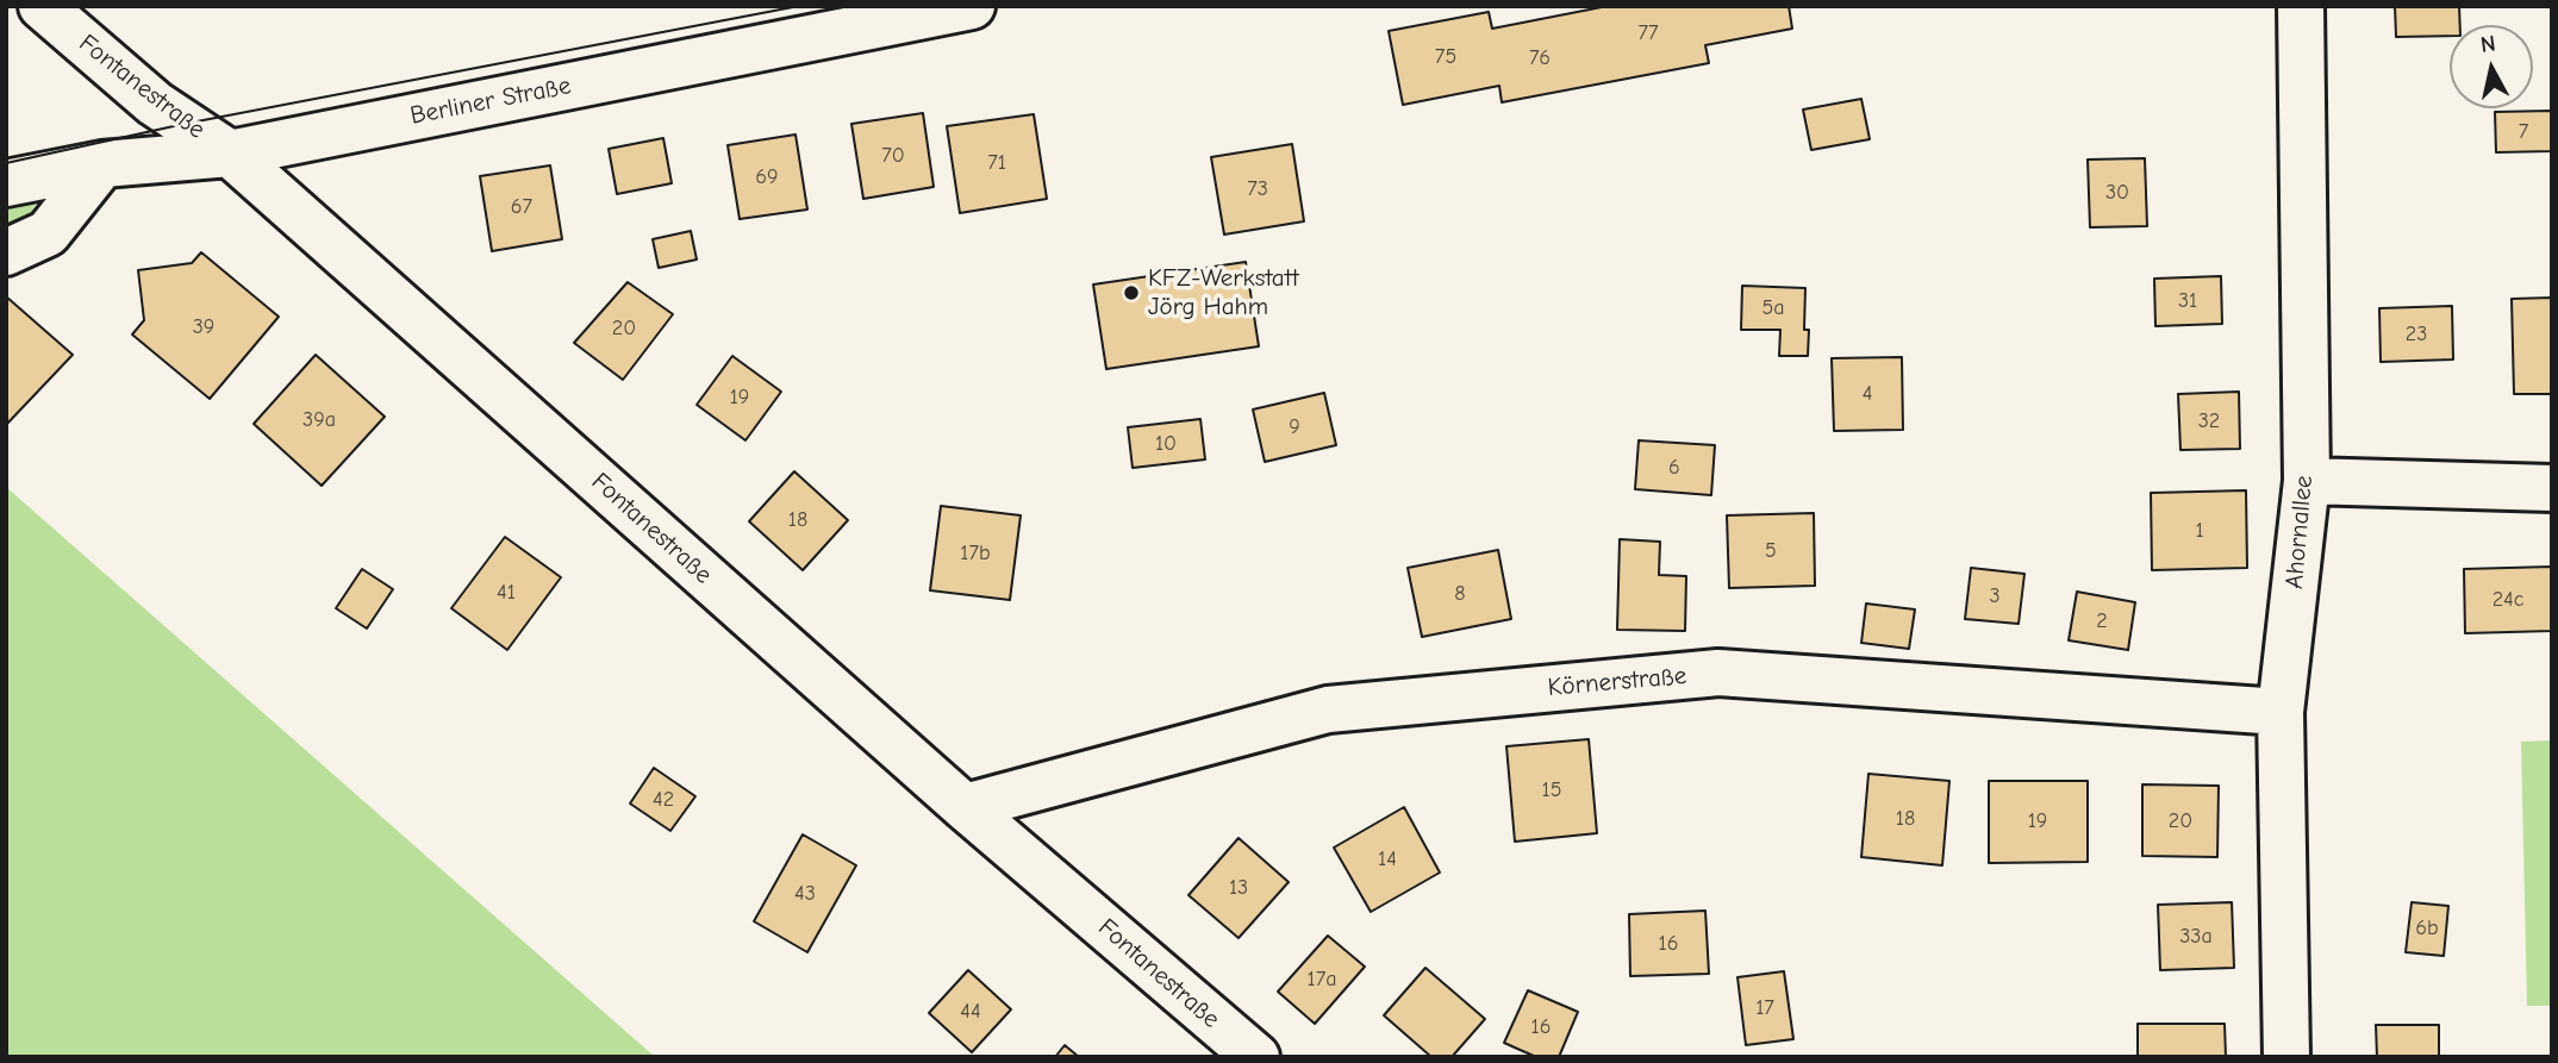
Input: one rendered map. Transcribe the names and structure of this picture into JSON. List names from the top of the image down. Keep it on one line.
{"streets":{"street":["Fontanestraße","Berliner Straße","Ahornallee","Körnerstraße"]},"crossings":[["Fontanestraße","Berliner Straße"],["Fontanestraße","Körnerstraße"],["Ahornallee","Körnerstraße"]],"places":["KFZ-Werkstatt Jörg Hahm"],"house_numbers":["77","75","76","7","70","71","69","73","30","67","31","5a","39","20","23","4","19","39a","32","9","10","6","18","1","5","17b","41","8","3","24c","2","15","42","18","19","20","14","13","43","6b","33a","16","17a","17","44","16"],"north":"top"}
